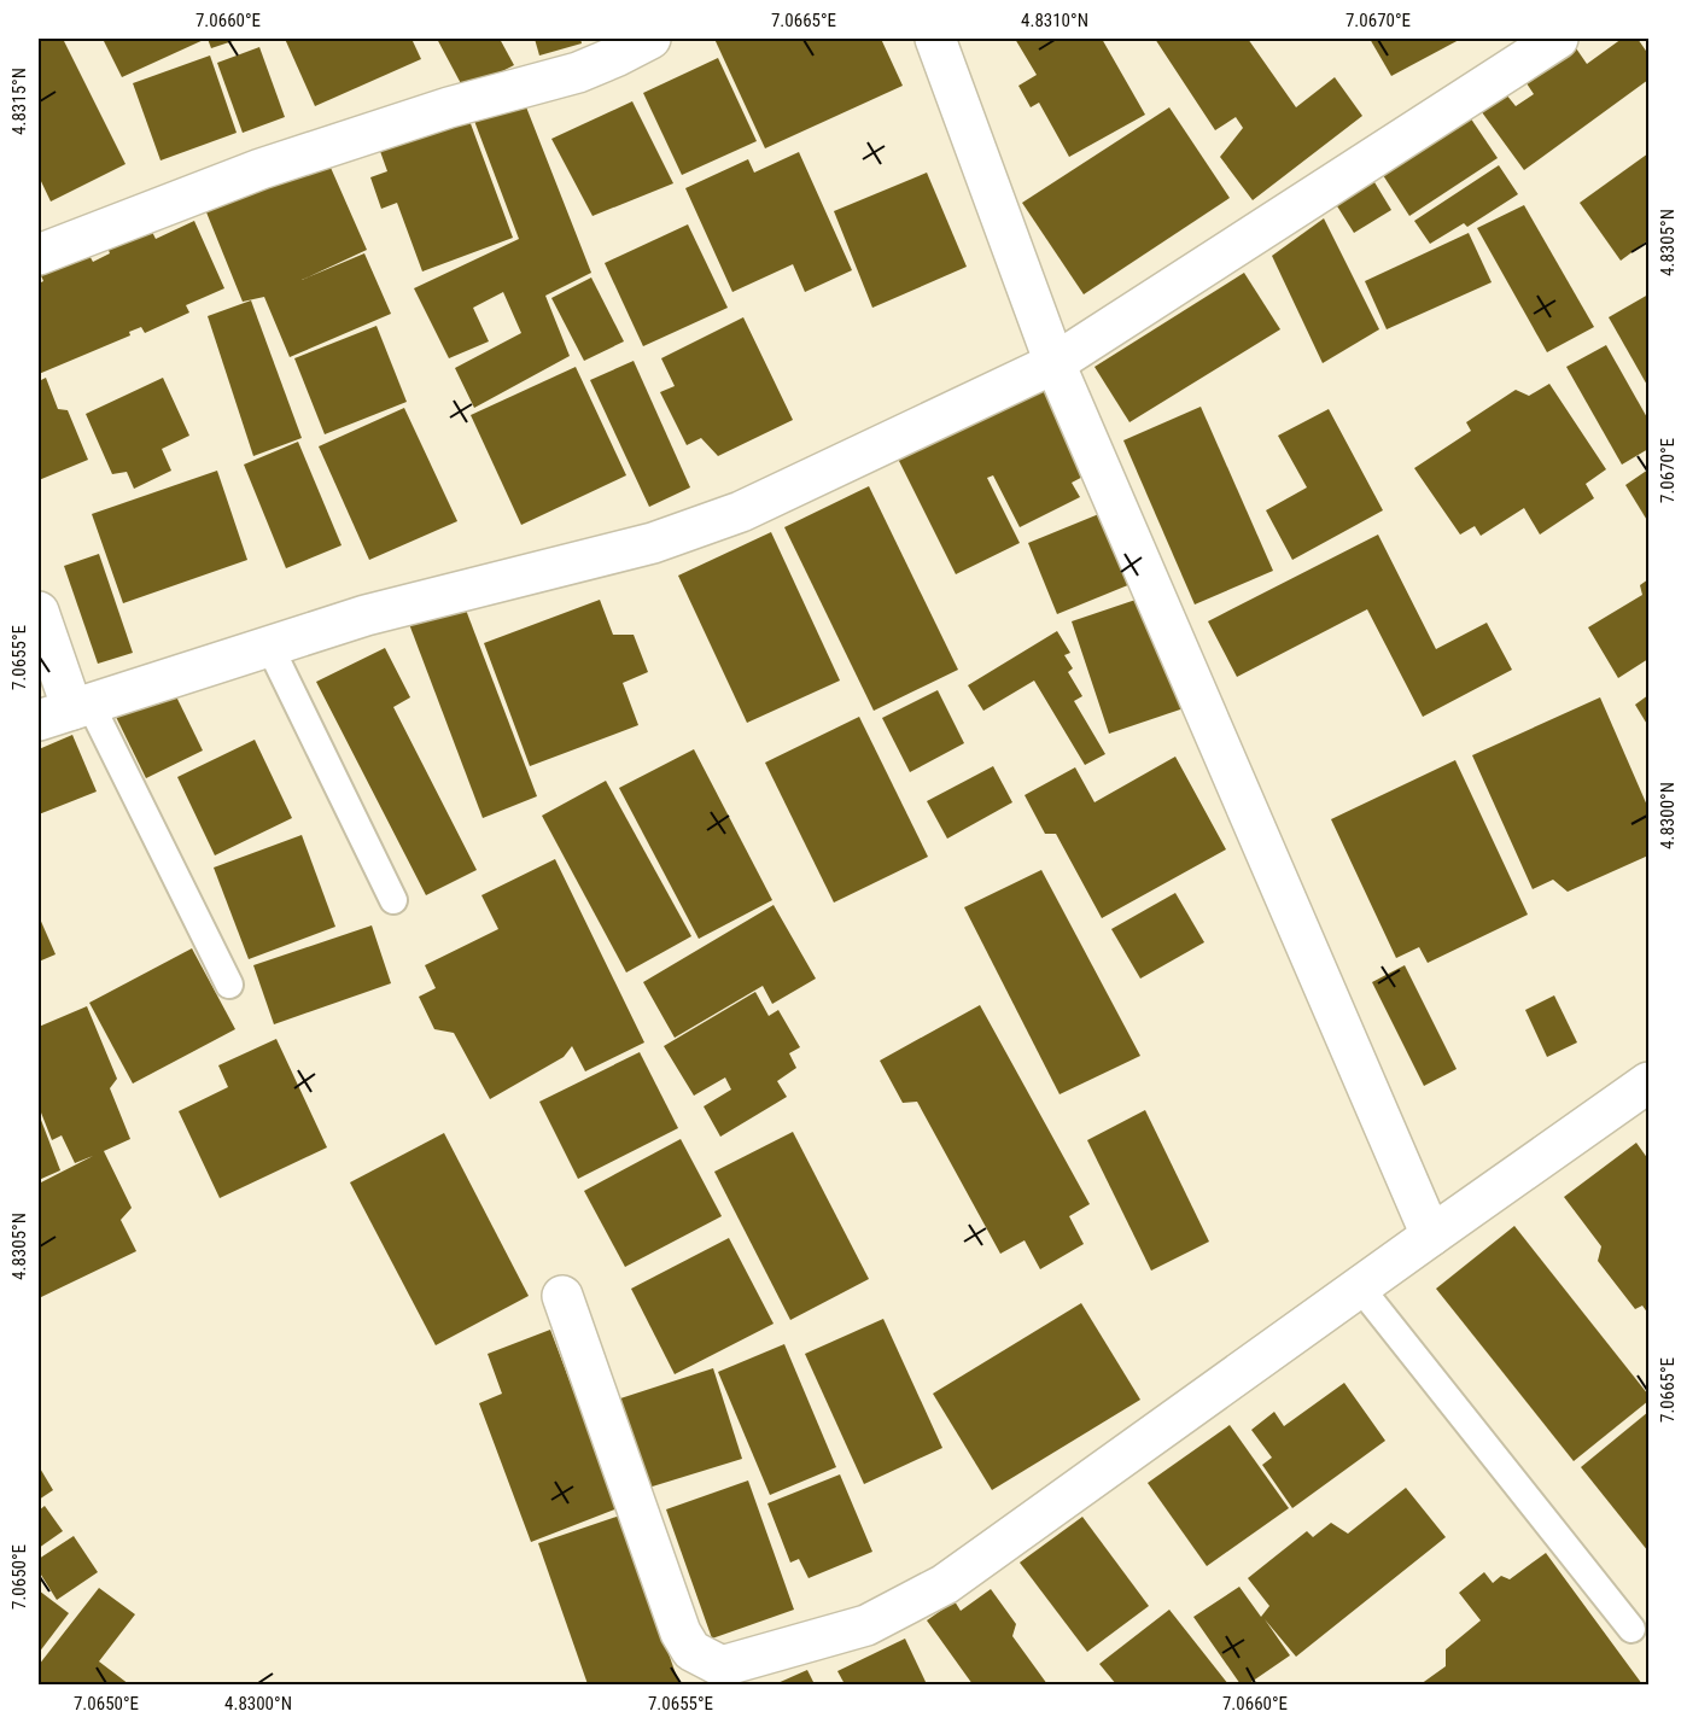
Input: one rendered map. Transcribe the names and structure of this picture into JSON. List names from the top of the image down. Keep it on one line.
{"coordinates":["7.0660°E","7.0665°E","4.8310°N","7.0670°E","4.8315°N","4.8305°N","7.0655°E","4.8300°N","7.0650°E"]}
